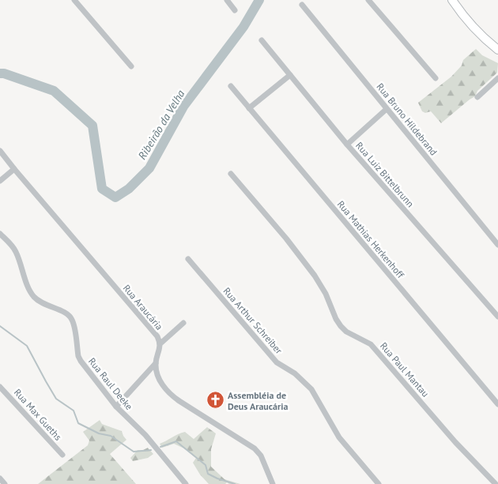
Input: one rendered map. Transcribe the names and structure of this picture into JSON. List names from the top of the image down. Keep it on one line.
{"streets":{"street":["Rua Bruno Hildebrand","Rua Luiz Bittelbrunn","Rua Mathias Herkenhoff","Rua Araucária","Rua Arthur Schreiber","Rua Paul Mantau","Rua Raul Deeke","Rua Max Gueths"]},"water":["Ribeirão da Velha"],"places":{"church":["Assembléia de Deus Araucária"]}}
